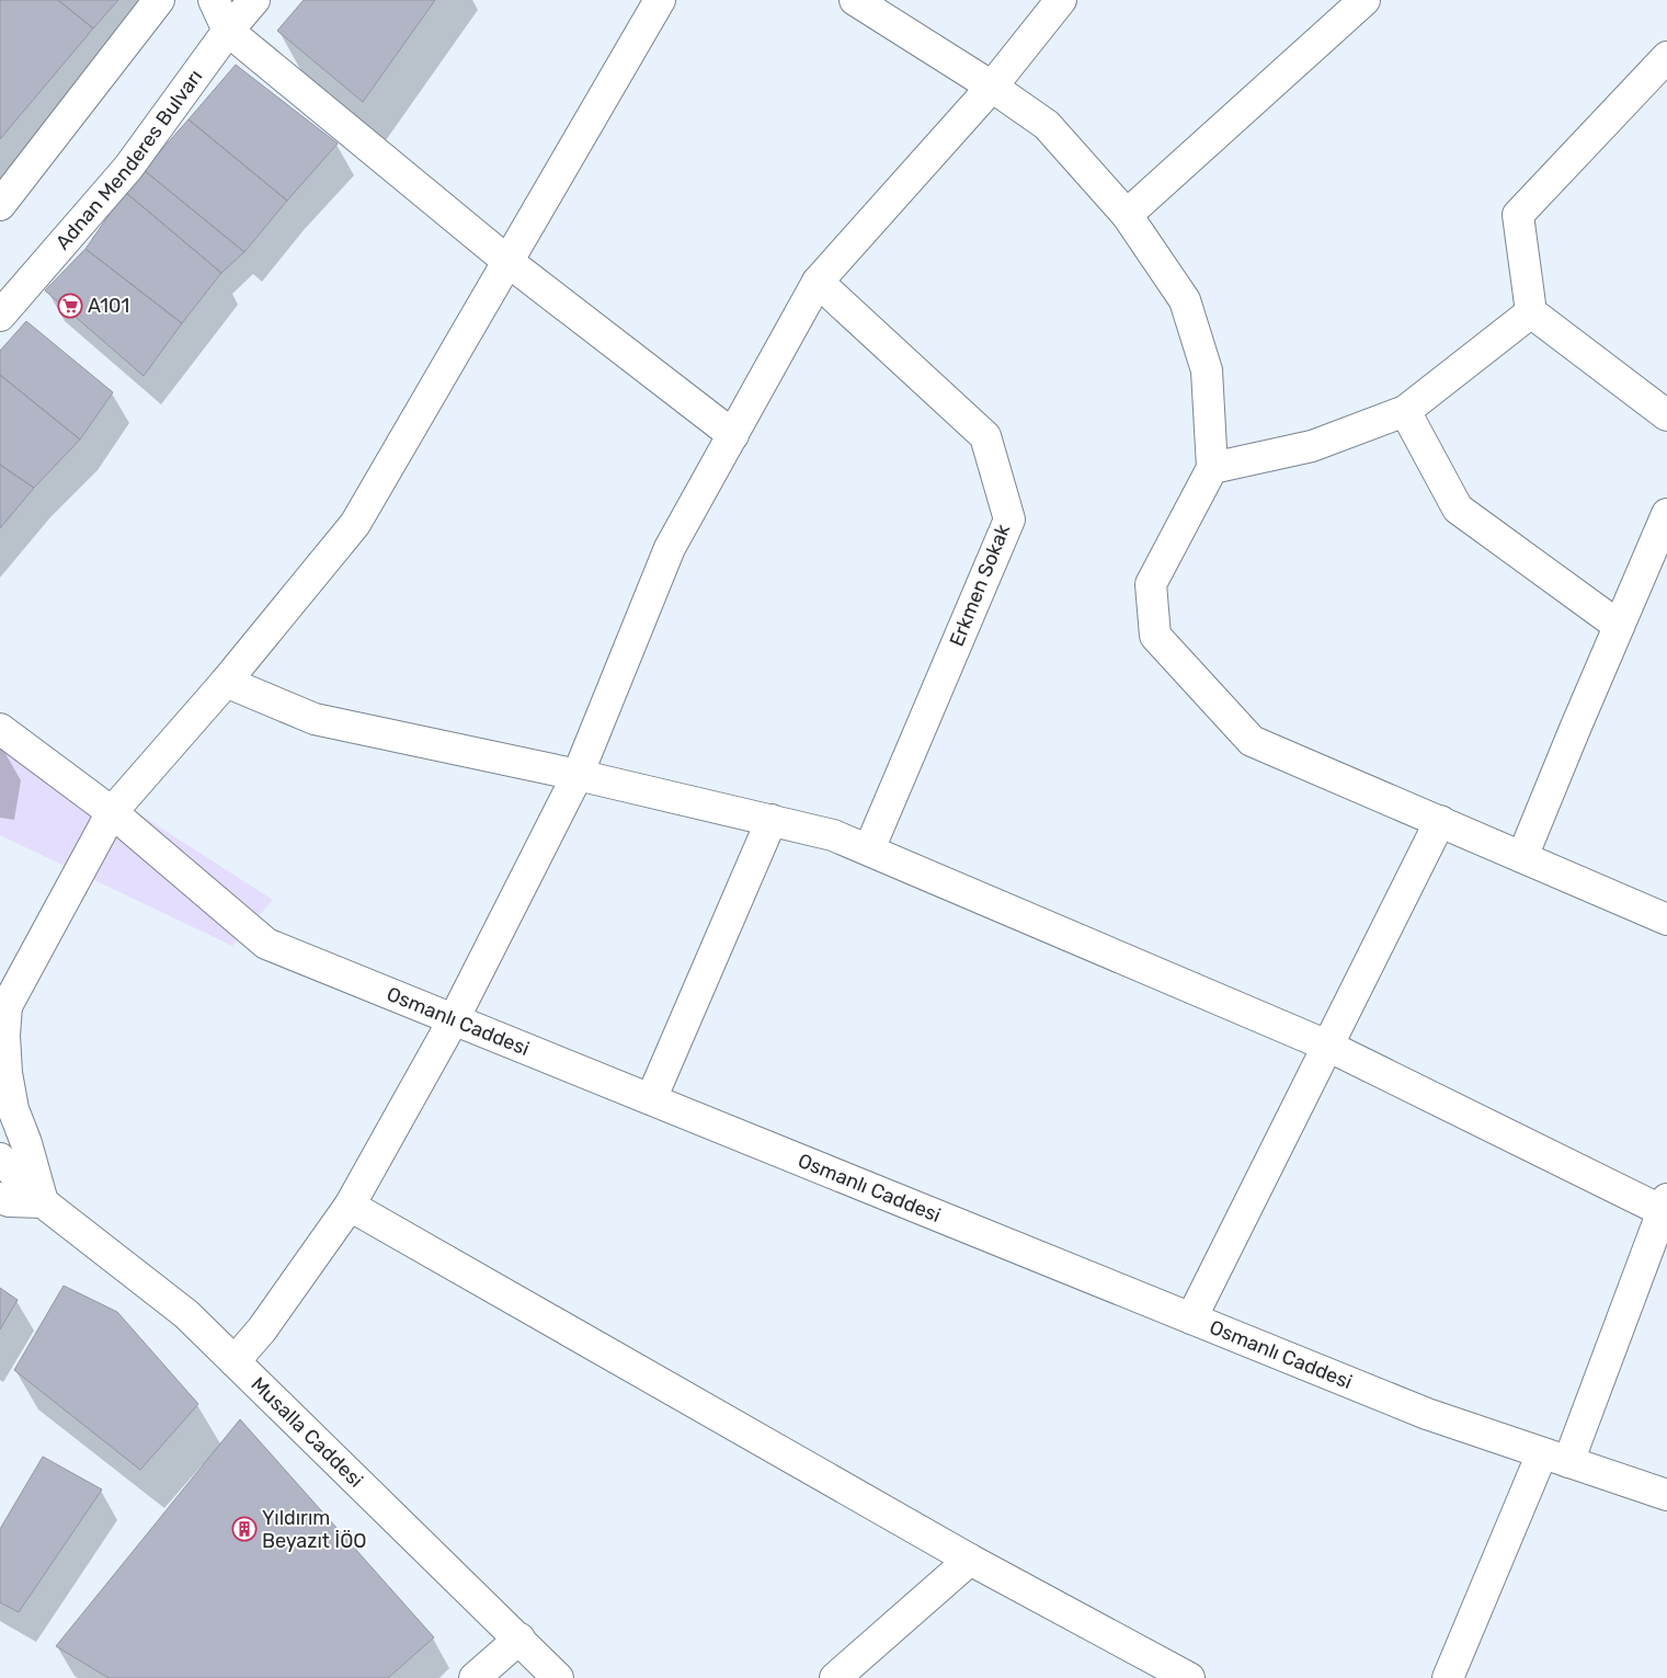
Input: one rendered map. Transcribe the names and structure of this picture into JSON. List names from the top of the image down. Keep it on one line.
{"streets":{"street":["Adnan Menderes Bulvarı","Erkmen Sokak","Osmanlı Caddesi","Musalla Caddesi"]},"places":{"supermarket":["A101"],"building":["Yıldırım Beyazıt İÖO"]}}
